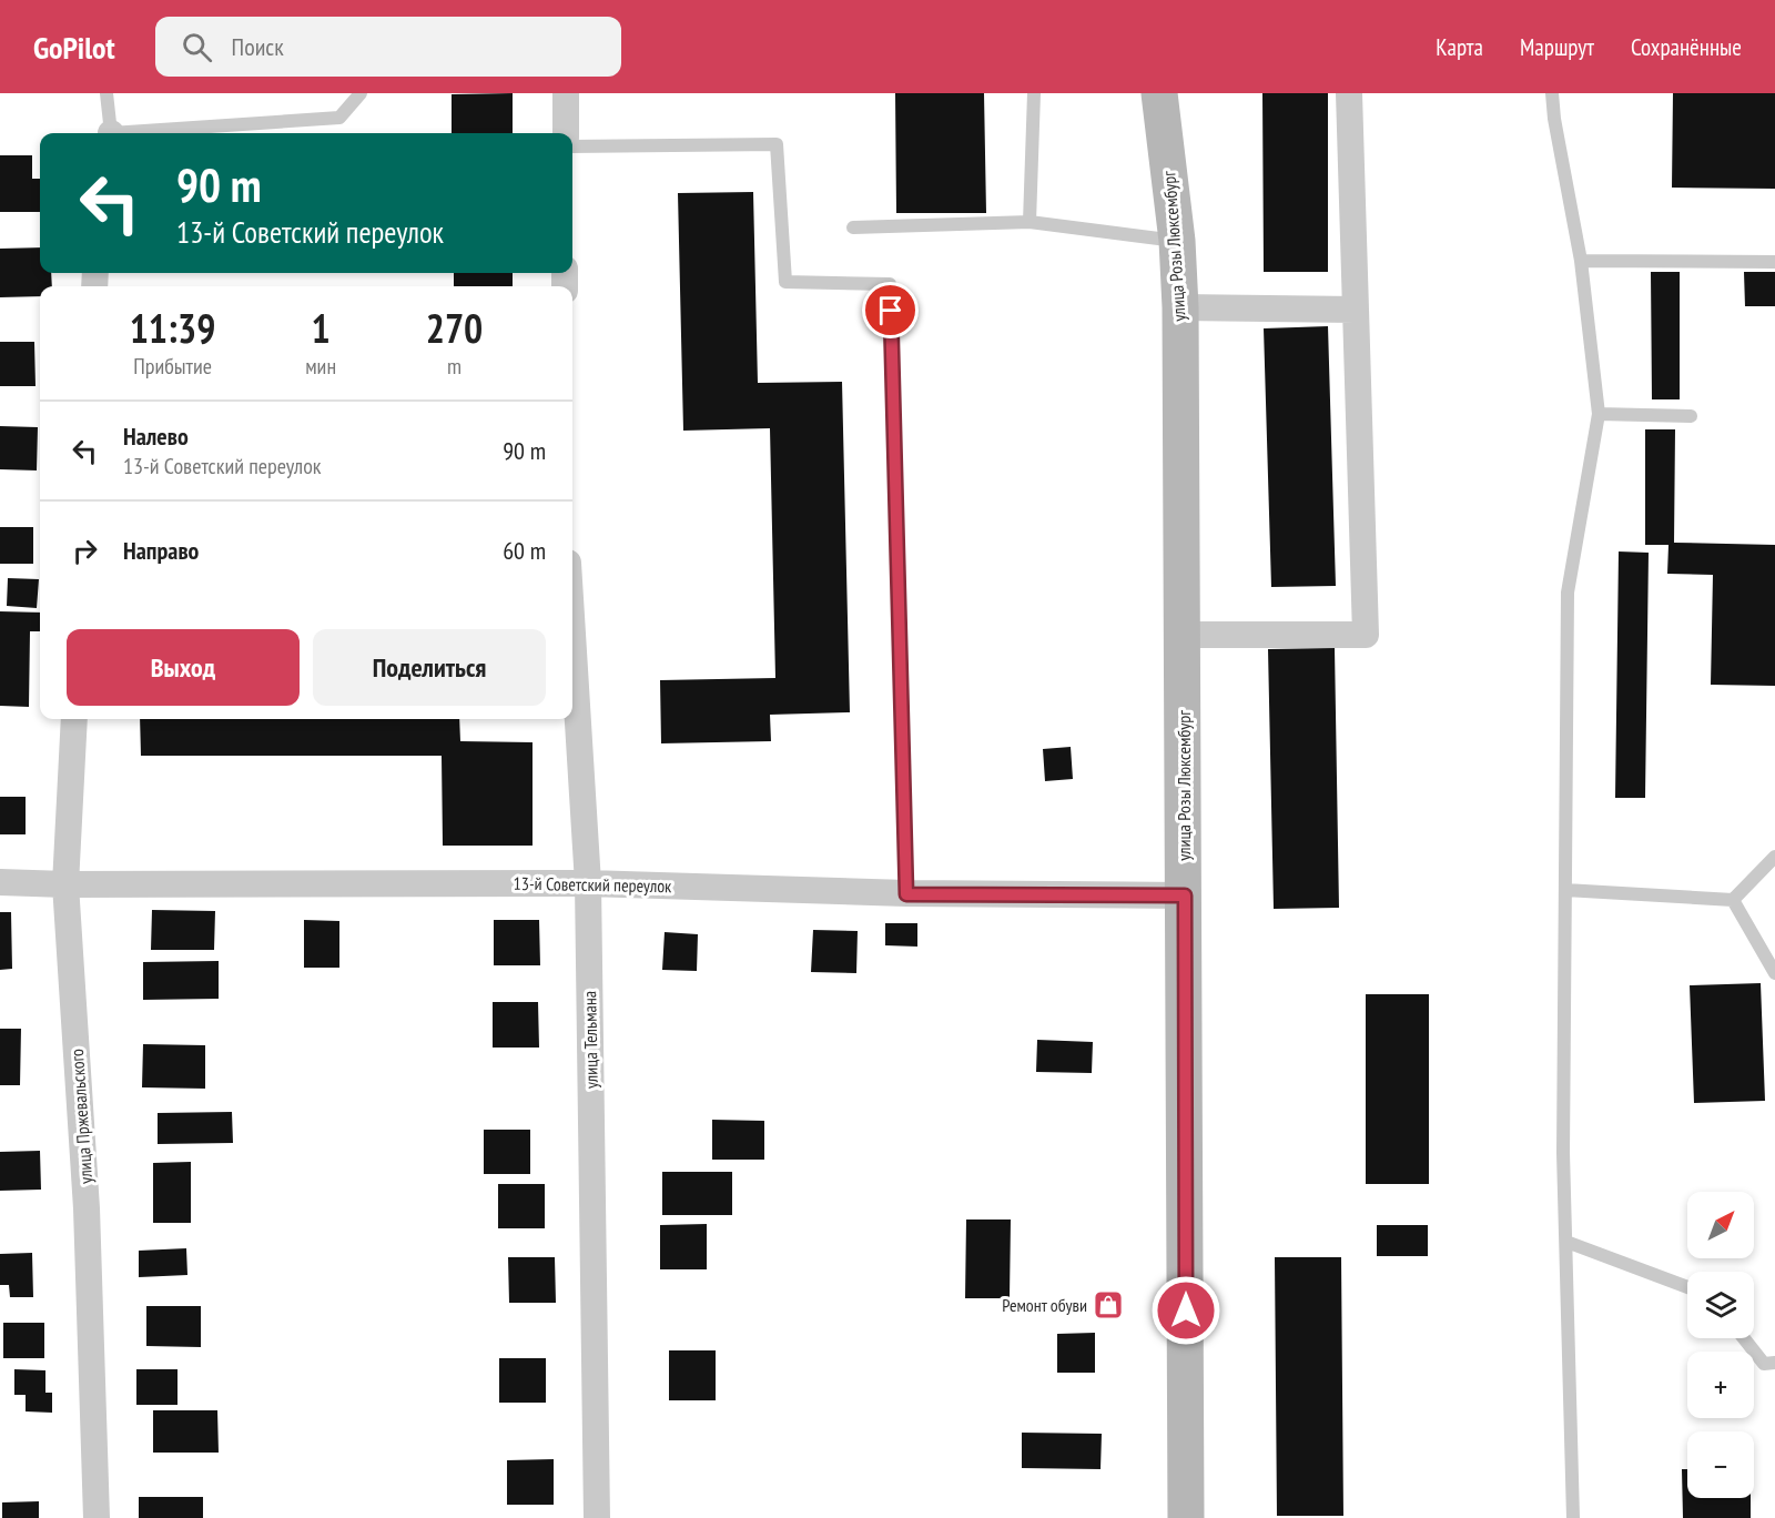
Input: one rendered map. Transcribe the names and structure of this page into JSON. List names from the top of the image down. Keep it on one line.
{"streets":{"main road":["улица Розы Люксембург"],"street":["13-й Советский переулок","улица Тельмана","улица Пржевальского"]},"crossings":[["улица Розы Люксембург","13-й Советский переулок"],["13-й Советский переулок","улица Тельмана"],["13-й Советский переулок","улица Пржевальского"]],"places":{"shop":["Ремонт обуви"]},"north":"top right","page":{"header":"GoPilot","search":"Поиск","nav":["Карта","Маршрут","Сохранённые"],"turn":["90 m","13-й Советский переулок"],"eta":["11:39","Прибытие","1","мин","270","m"],"list":[{"name":"Налево","note":"13-й Советский переулок","value":"90 m"},{"name":"Направо","value":"60 m"}],"buttons":["Выход","Поделиться"],"map_buttons":["+","−"]}}
